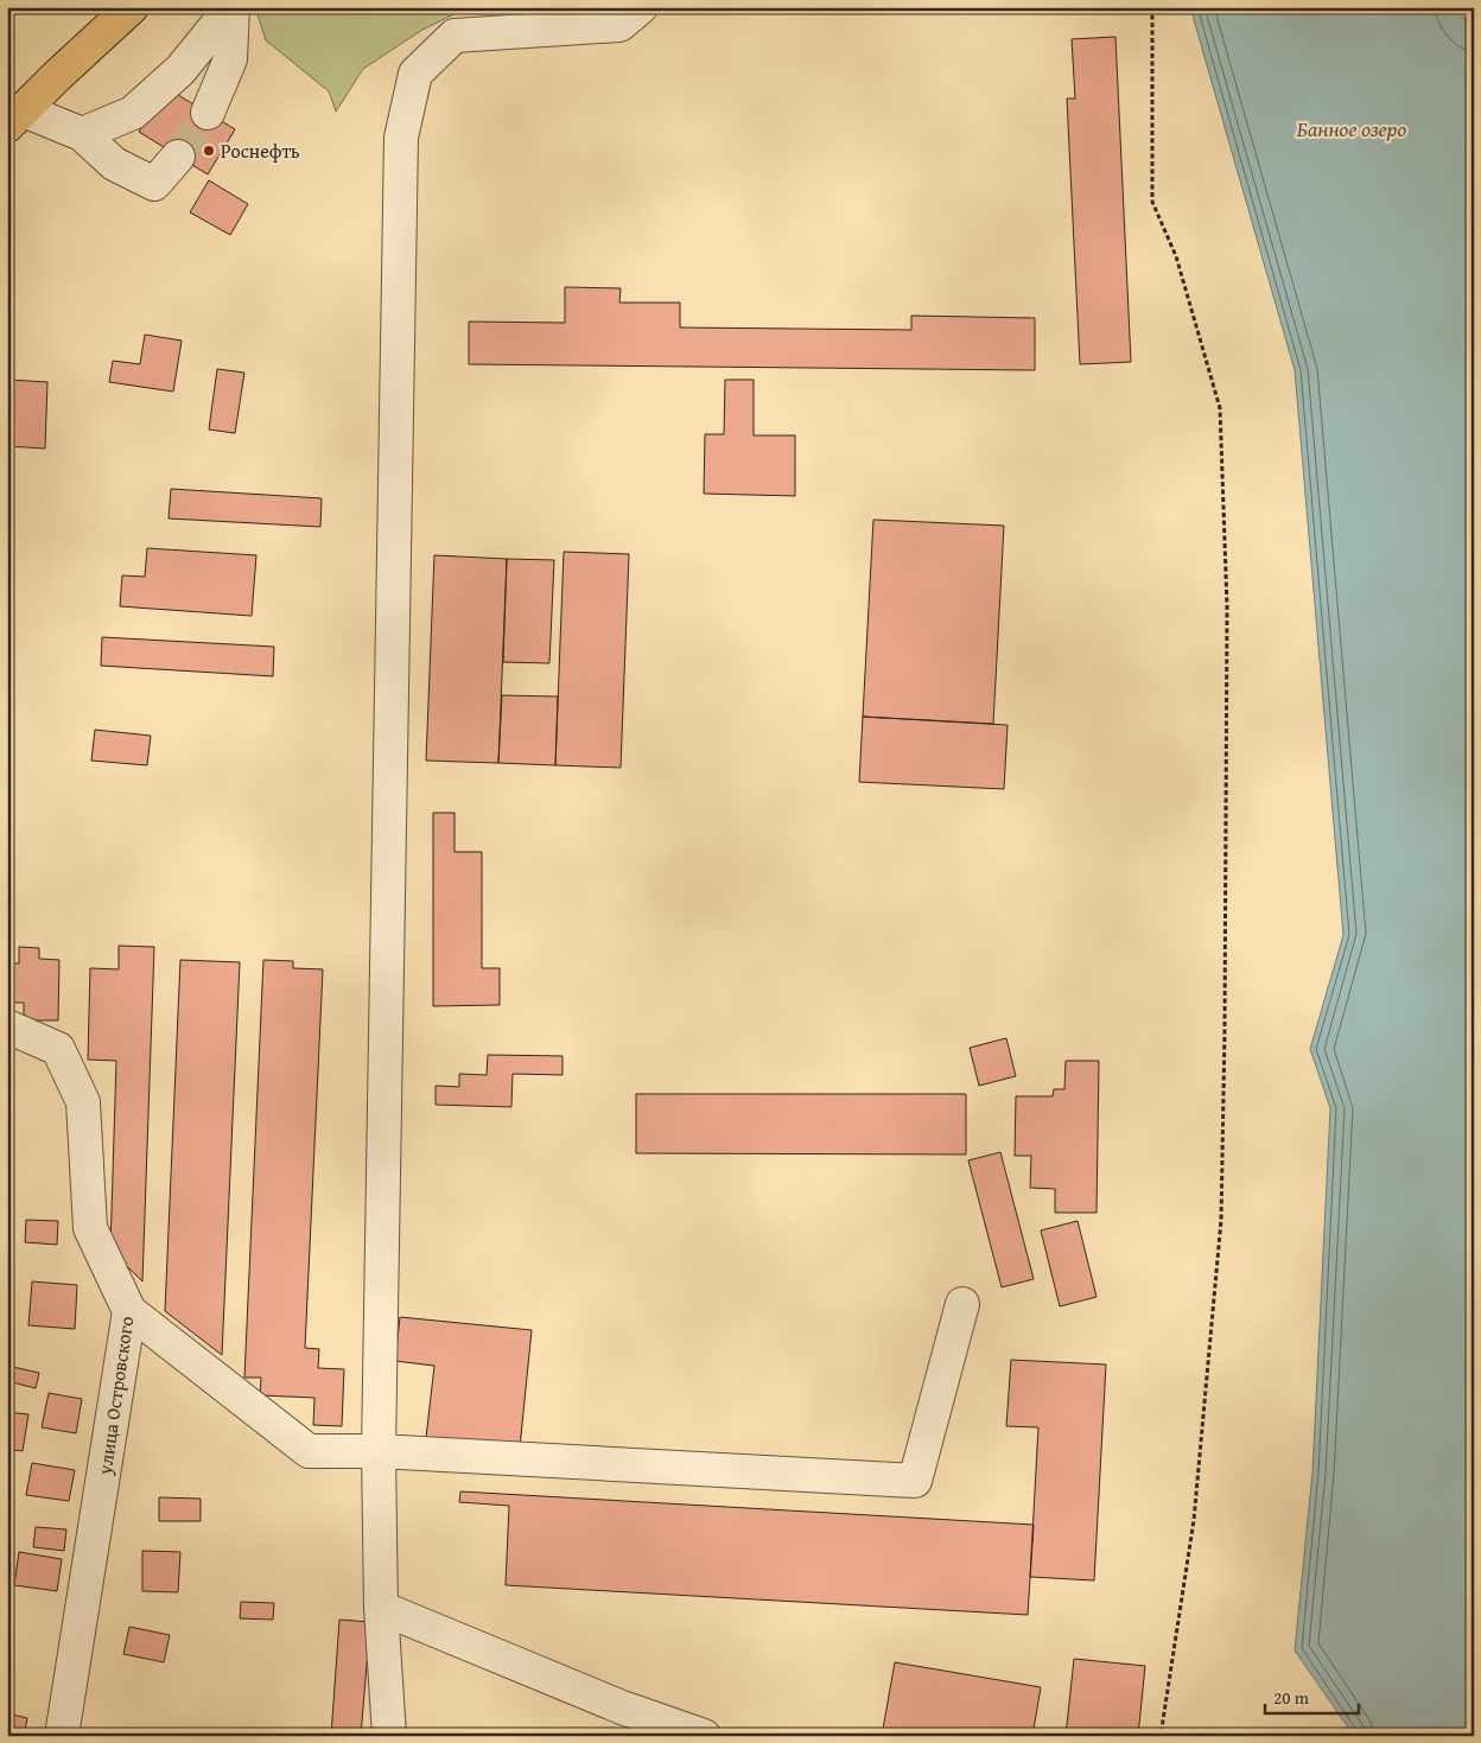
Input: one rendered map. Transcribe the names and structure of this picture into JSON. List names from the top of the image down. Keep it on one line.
{"streets":{"street":["улица Островского"]},"water":["Банное озеро"],"places":["Роснефть"],"scale_bar":"20 m"}
